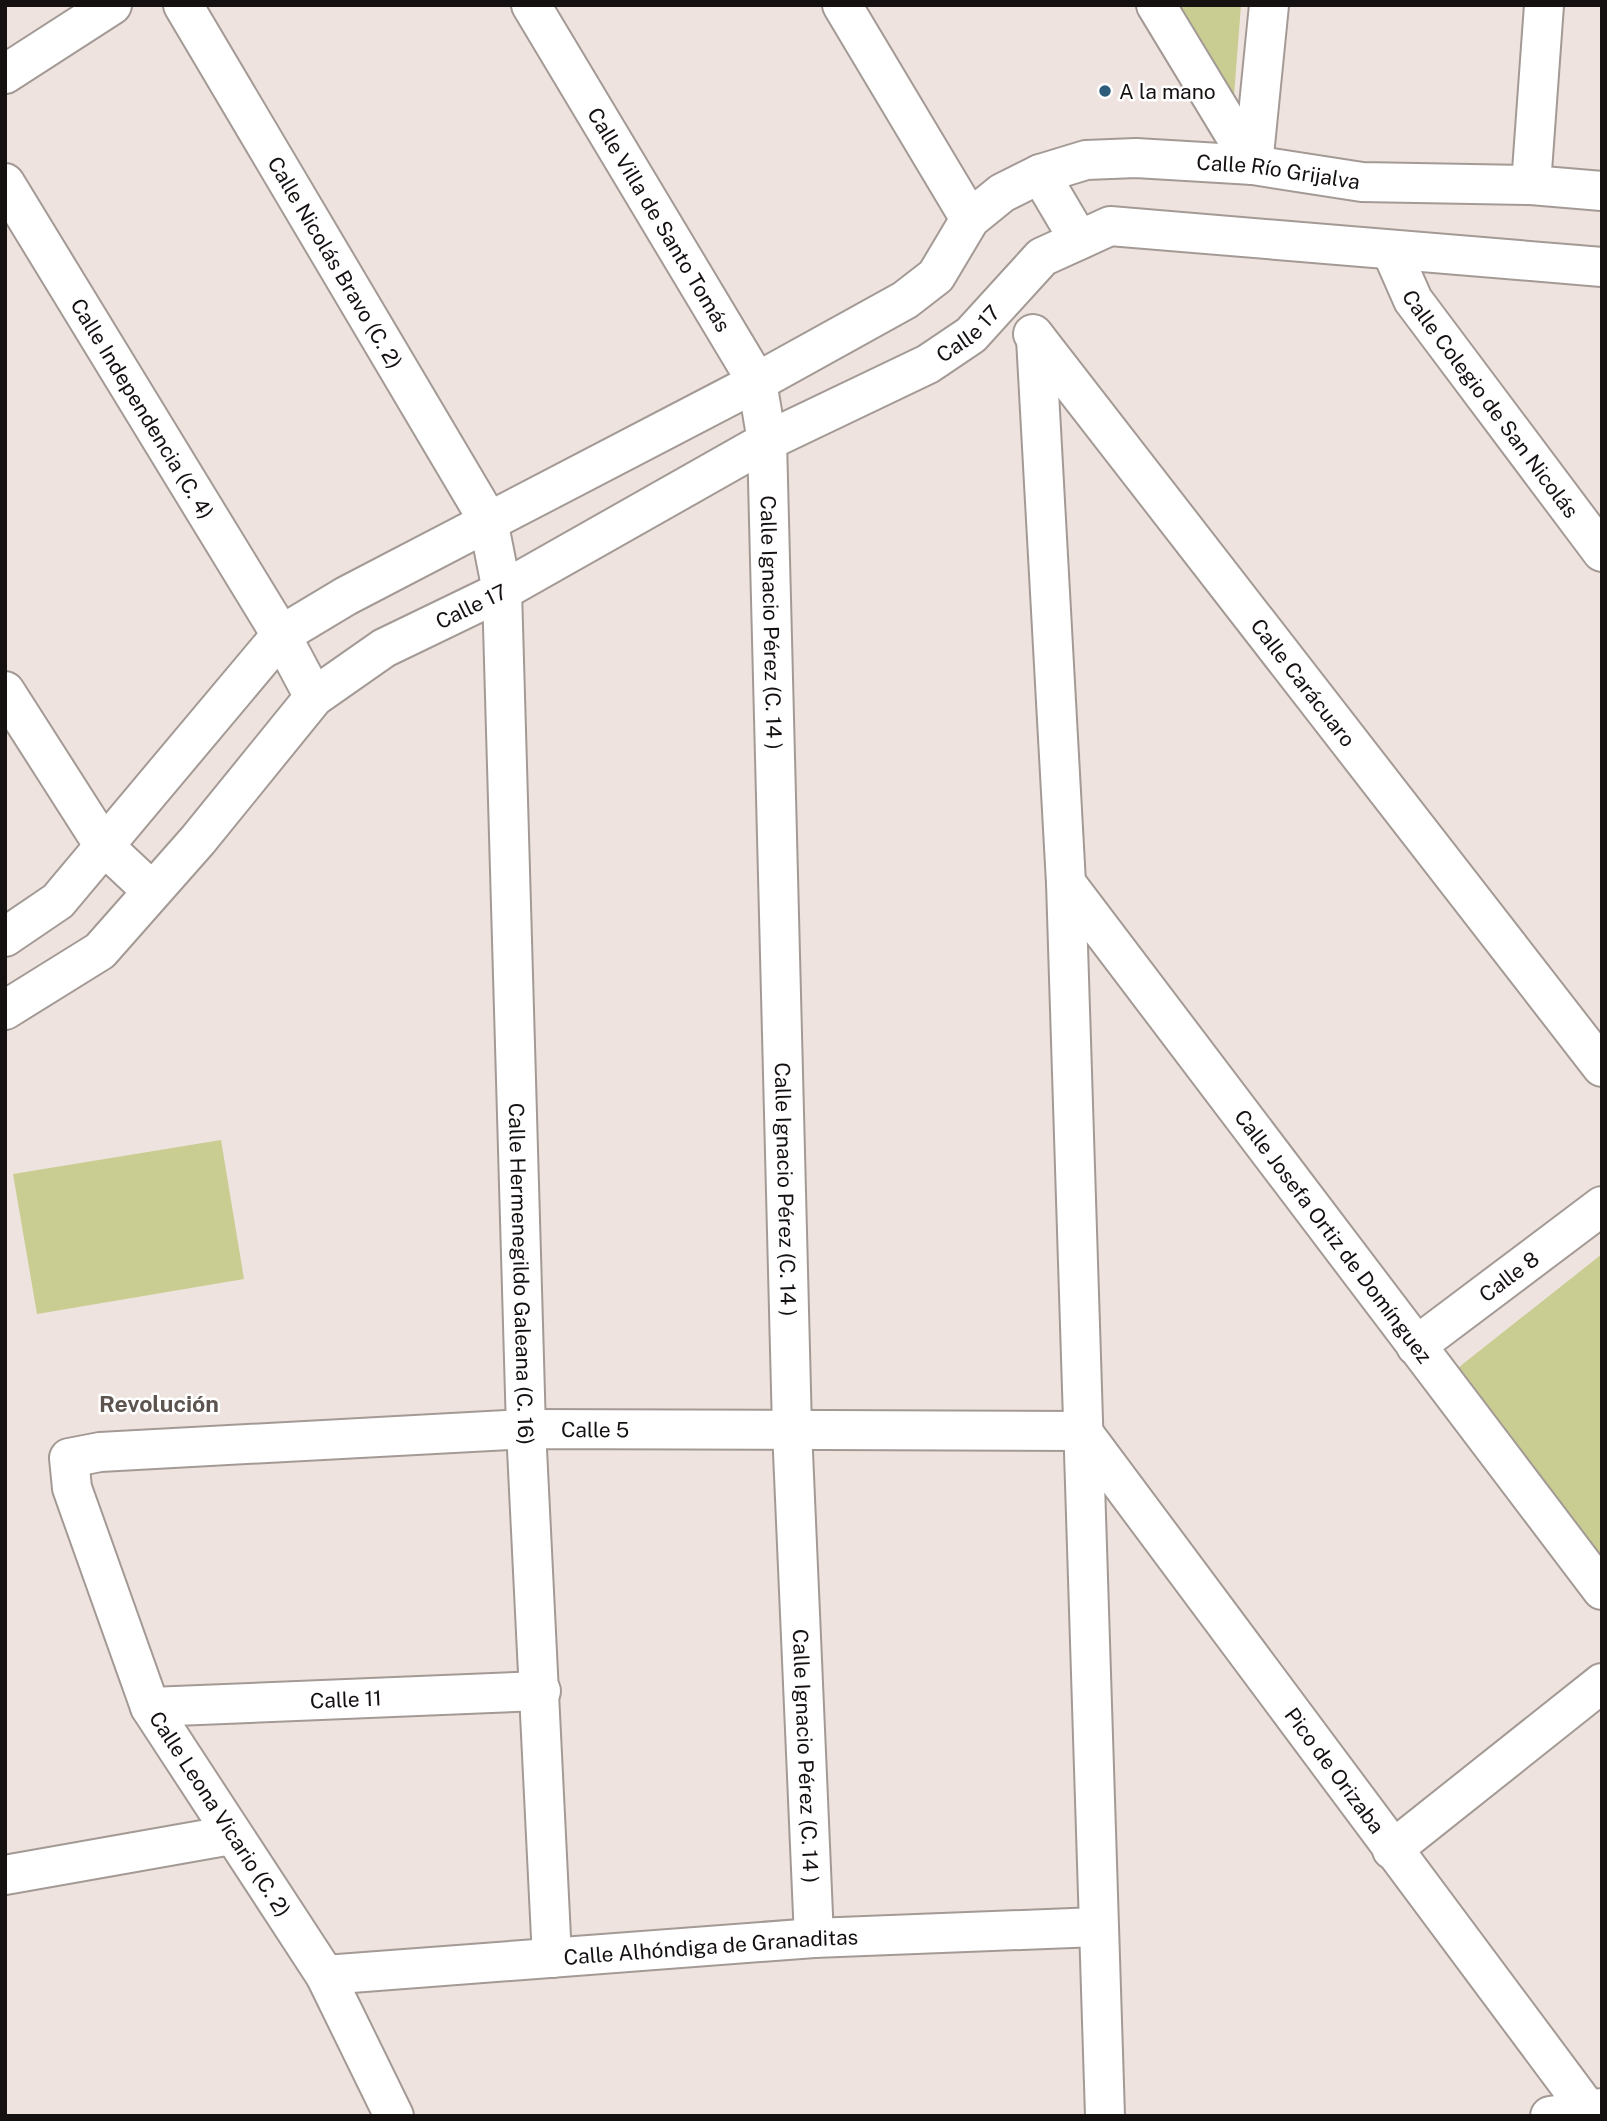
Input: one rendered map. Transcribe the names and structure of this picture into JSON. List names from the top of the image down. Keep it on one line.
{"streets":{"street":["Calle Río Grijalva","Calle Villa de Santo Tomás","Calle Nicolás Bravo (C. 2)","Calle 17","Calle Colegio de San Nicolás","Calle Independencia (C. 4)","Calle Ignacio Pérez (C. 14 )","Calle Carácuaro","Calle Josefa Ortiz de Domínguez","Calle Hermenegildo Galeana (C. 16)","Calle 8","Calle 5","Calle 11","Pico de Orizaba","Calle Leona Vicario (C. 2)","Calle Alhóndiga de Granaditas"]},"crossings":[["Calle Villa de Santo Tomás","Calle 17"],["Calle Villa de Santo Tomás","Calle Ignacio Pérez (C. 14 )"],["Calle Nicolás Bravo (C. 2)","Calle 17"],["Calle Nicolás Bravo (C. 2)","Calle Hermenegildo Galeana (C. 16)"],["Calle 17","Calle Independencia (C. 4)"],["Calle 17","Calle Ignacio Pérez (C. 14 )"],["Calle 17","Calle Carácuaro"],["Calle 17","Calle Hermenegildo Galeana (C. 16)"],["Calle Ignacio Pérez (C. 14 )","Calle 5"],["Calle Ignacio Pérez (C. 14 )","Calle Alhóndiga de Granaditas"],["Calle Josefa Ortiz de Domínguez","Calle 8"],["Calle Hermenegildo Galeana (C. 16)","Calle 5"],["Calle Hermenegildo Galeana (C. 16)","Calle 11"],["Calle Hermenegildo Galeana (C. 16)","Calle Alhóndiga de Granaditas"],["Calle 5","Pico de Orizaba"],["Calle 5","Calle Leona Vicario (C. 2)"],["Calle 11","Calle Leona Vicario (C. 2)"],["Calle Leona Vicario (C. 2)","Calle Alhóndiga de Granaditas"]],"districts":["Revolución"],"places":["A la mano"]}
